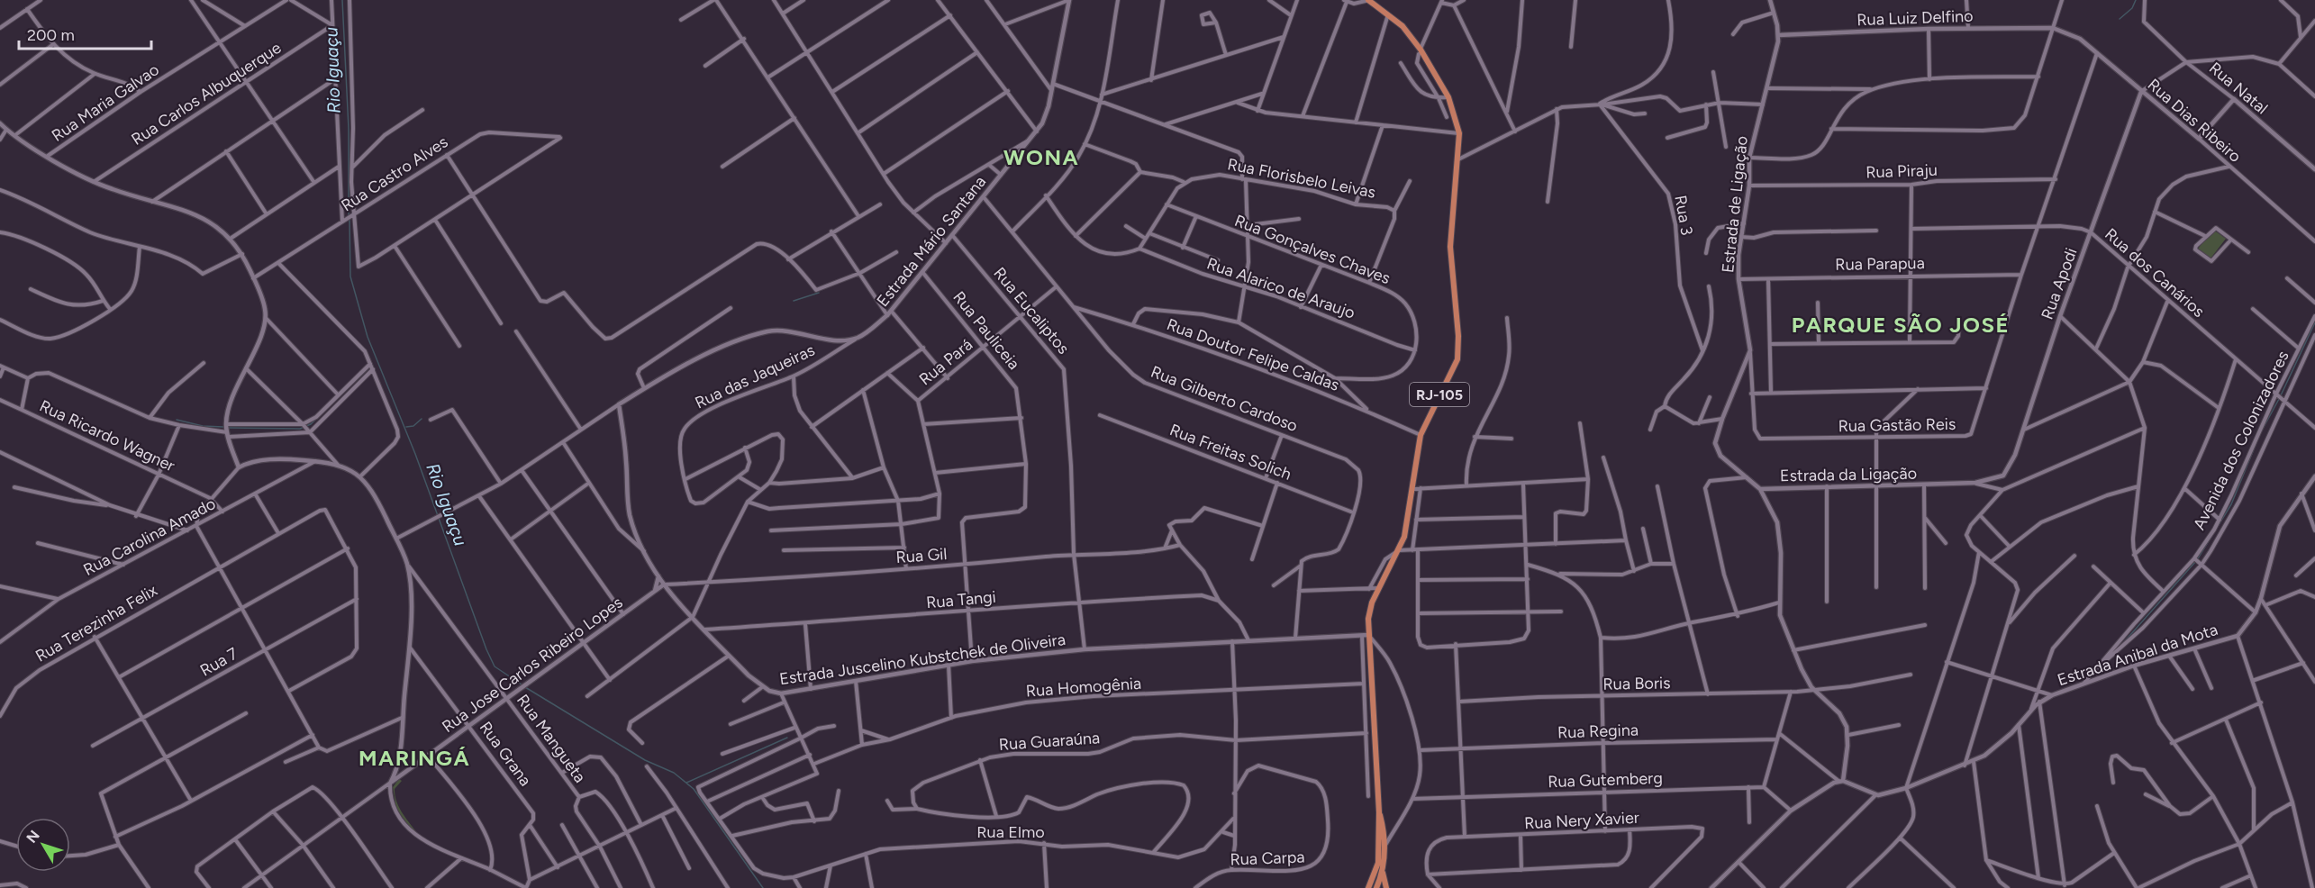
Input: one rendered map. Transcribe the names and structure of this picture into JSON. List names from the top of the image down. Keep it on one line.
{"streets":{"main road":["RJ-105"],"street":["Rua Luiz Delfino","Rua Natal","Rua Carlos Albuquerque","Rua Maria Galvao","Rua Dias Ribeiro","Rua Piraju","Rua Castro Alves","Rua Florisbelo Leivas","Estrada de Ligação","Rua 3","Estrada Mário Santana","Rua Gonçalves Chaves","Rua Parapua","Rua dos Canários","Rua Apodi","Rua Alarico de Araujo","Rua Eucaliptos","Rua Pauliceia","Rua Doutor Felipe Caldas","Rua Pará","Rua das Jaqueiras","Rua Gilberto Cardoso","Rua Gastão Reis","Rua Ricardo Wagner","Avenida dos Colonizadores","Rua Freitas Solich","Estrada da Ligação","Rua Carolina Amado","Rua Gil","Rua Tangi","Rua Terezinha Felix","Estrada Anibal da Mota","Estrada Juscelino Kubstchek de Oliveira","Rua 7","Rua Jose Carlos Ribeiro Lopes","Rua Boris","Rua Homogênia","Rua Regina","Rua Mangueta","Rua Guaraúna","Rua Grana","Rua Gutemberg","Rua Nery Xavier","Rua Elmo","Rua Carpa"]},"crossings":[["Rua Luiz Delfino","Rua Dias Ribeiro"],["Rua Luiz Delfino","Estrada de Ligação"],["Rua Dias Ribeiro","Rua Apodi"],["Rua Dias Ribeiro","Rua Gastão Reis"],["Rua Piraju","Estrada de Ligação"],["Rua Piraju","Rua Gastão Reis"],["Estrada de Ligação","Rua 3"],["Estrada de Ligação","Rua Parapua"],["Estrada de Ligação","Rua Gastão Reis"],["Estrada Mário Santana","Rua Eucaliptos"],["Estrada Mário Santana","Rua Pauliceia"],["Estrada Mário Santana","Rua das Jaqueiras"],["Estrada Mário Santana","Rua Gilberto Cardoso"],["Rua Gonçalves Chaves","Rua Alarico de Araujo"],["Rua Parapua","Rua Gastão Reis"],["Rua dos Canários","Rua Apodi"],["Rua dos Canários","Rua Gastão Reis"],["Rua dos Canários","Avenida dos Colonizadores"],["Rua Apodi","Estrada da Ligação"],["Rua Eucaliptos","Rua Pará"],["Rua Eucaliptos","Rua Gil"],["Rua Eucaliptos","Rua Tangi"],["Rua Eucaliptos","Estrada Juscelino Kubstchek de Oliveira"],["Rua Pauliceia","Rua Pará"],["Rua Pauliceia","Rua Gil"],["Rua Doutor Felipe Caldas","RJ-105"],["Rua Doutor Felipe Caldas","Rua Gilberto Cardoso"],["Rua Pará","Rua Gilberto Cardoso"],["RJ-105","Estrada Juscelino Kubstchek de Oliveira"],["Rua Gilberto Cardoso","Rua Freitas Solich"],["Avenida dos Colonizadores","Estrada Anibal da Mota"],["Estrada da Ligação","Rua Boris"],["Rua Gil","Estrada Juscelino Kubstchek de Oliveira"],["Rua Gil","Rua Jose Carlos Ribeiro Lopes"],["Rua Tangi","Estrada Juscelino Kubstchek de Oliveira"],["Estrada Juscelino Kubstchek de Oliveira","Rua Jose Carlos Ribeiro Lopes"],["Rua Jose Carlos Ribeiro Lopes","Rua Mangueta"],["Rua Jose Carlos Ribeiro Lopes","Rua Grana"],["Rua Elmo","Rua Carpa"]],"districts":["WONA","PARQUE SÃO JOSÉ","MARINGÁ"],"water":["Rio Iguaçu"],"scale_bar":"200 m","north":"top left"}
